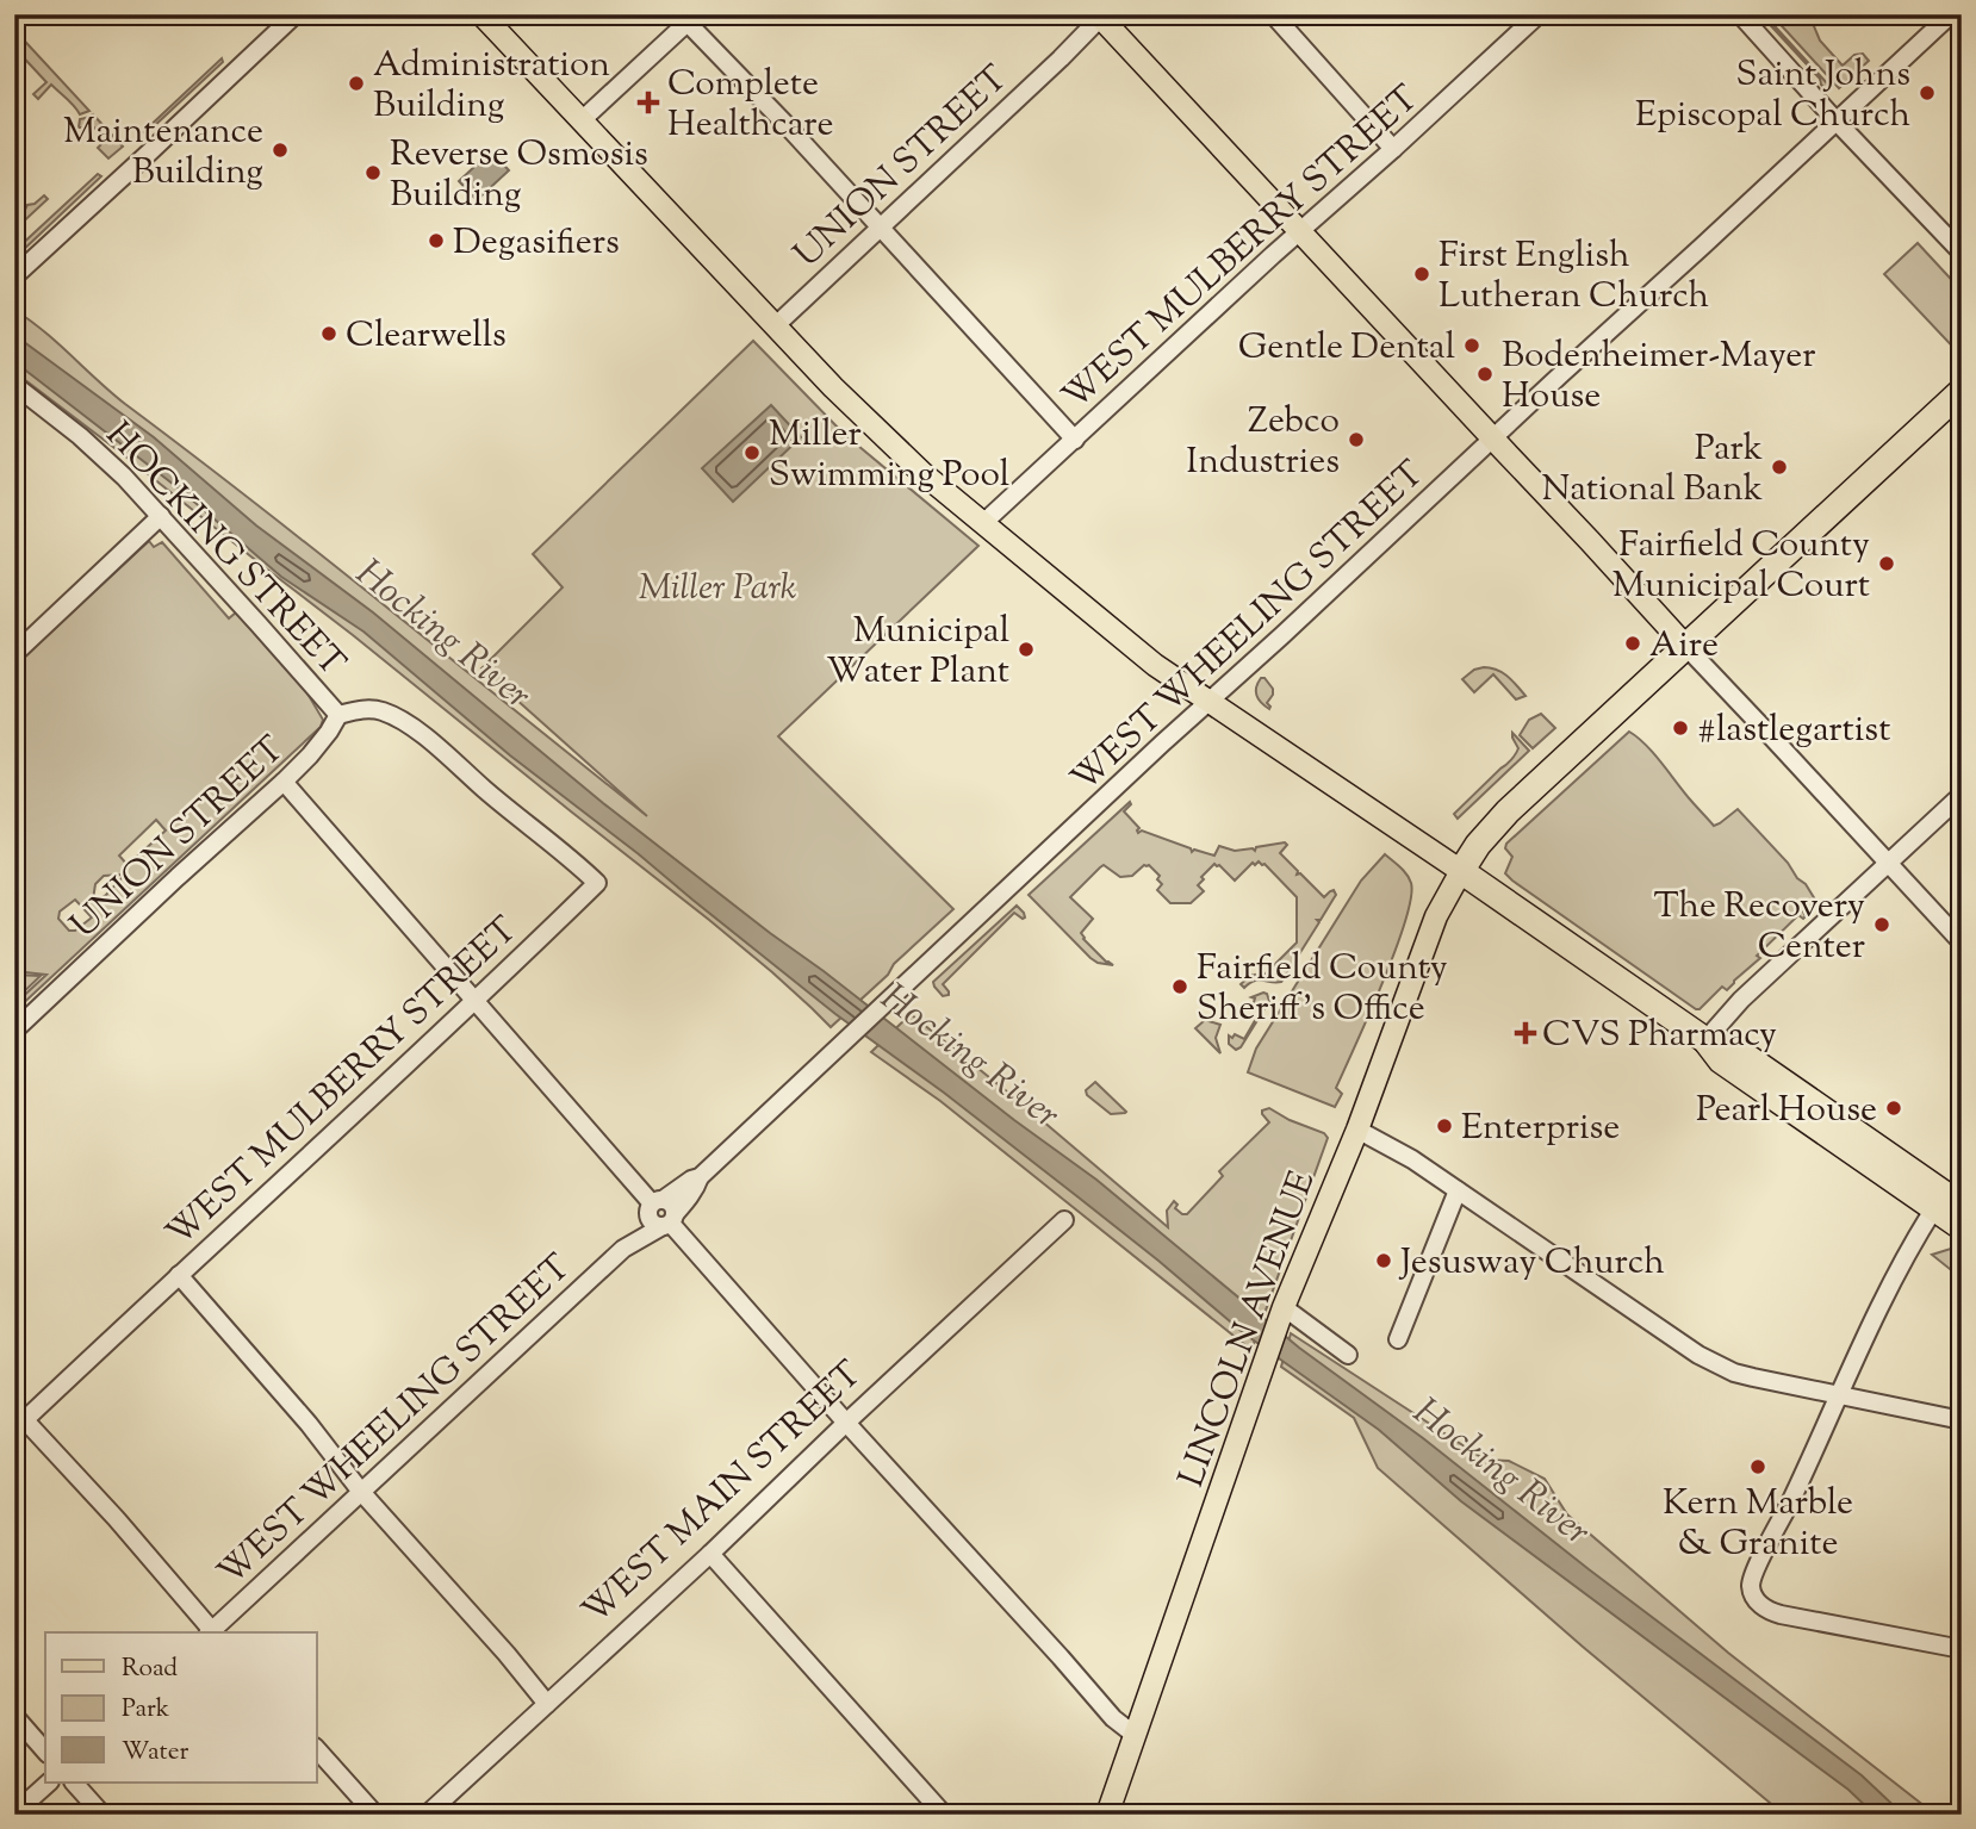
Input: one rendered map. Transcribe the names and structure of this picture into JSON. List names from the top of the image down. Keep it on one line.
{"streets":{"main road":["LINCOLN AVENUE"],"street":["UNION STREET","WEST MULBERRY STREET","HOCKING STREET","WEST WHEELING STREET","WEST MAIN STREET"]},"crossings":[["UNION STREET","HOCKING STREET"],["WEST MULBERRY STREET","HOCKING STREET"]],"water":["Hocking River"],"parks":["Miller Park"],"places":{"other":["Administration Building","Saint Johns Episcopal Church","Maintenance Building","Reverse Osmosis Building","Degasifiers","First English Lutheran Church","Clearwells","Gentle Dental","Bodenheimer-Mayer House","Zebco Industries","Miller Swimming Pool","Park National Bank","Fairfield County Municipal Court","Aire","Municipal Water Plant","#lastlegartist","The Recovery Center","Fairfield County Sheriff's Office","Pearl House","Enterprise","Jesusway Church","Kern Marble & Granite"],"health":["Complete Healthcare","CVS Pharmacy"]},"legend":["Road","Park","Water"]}
